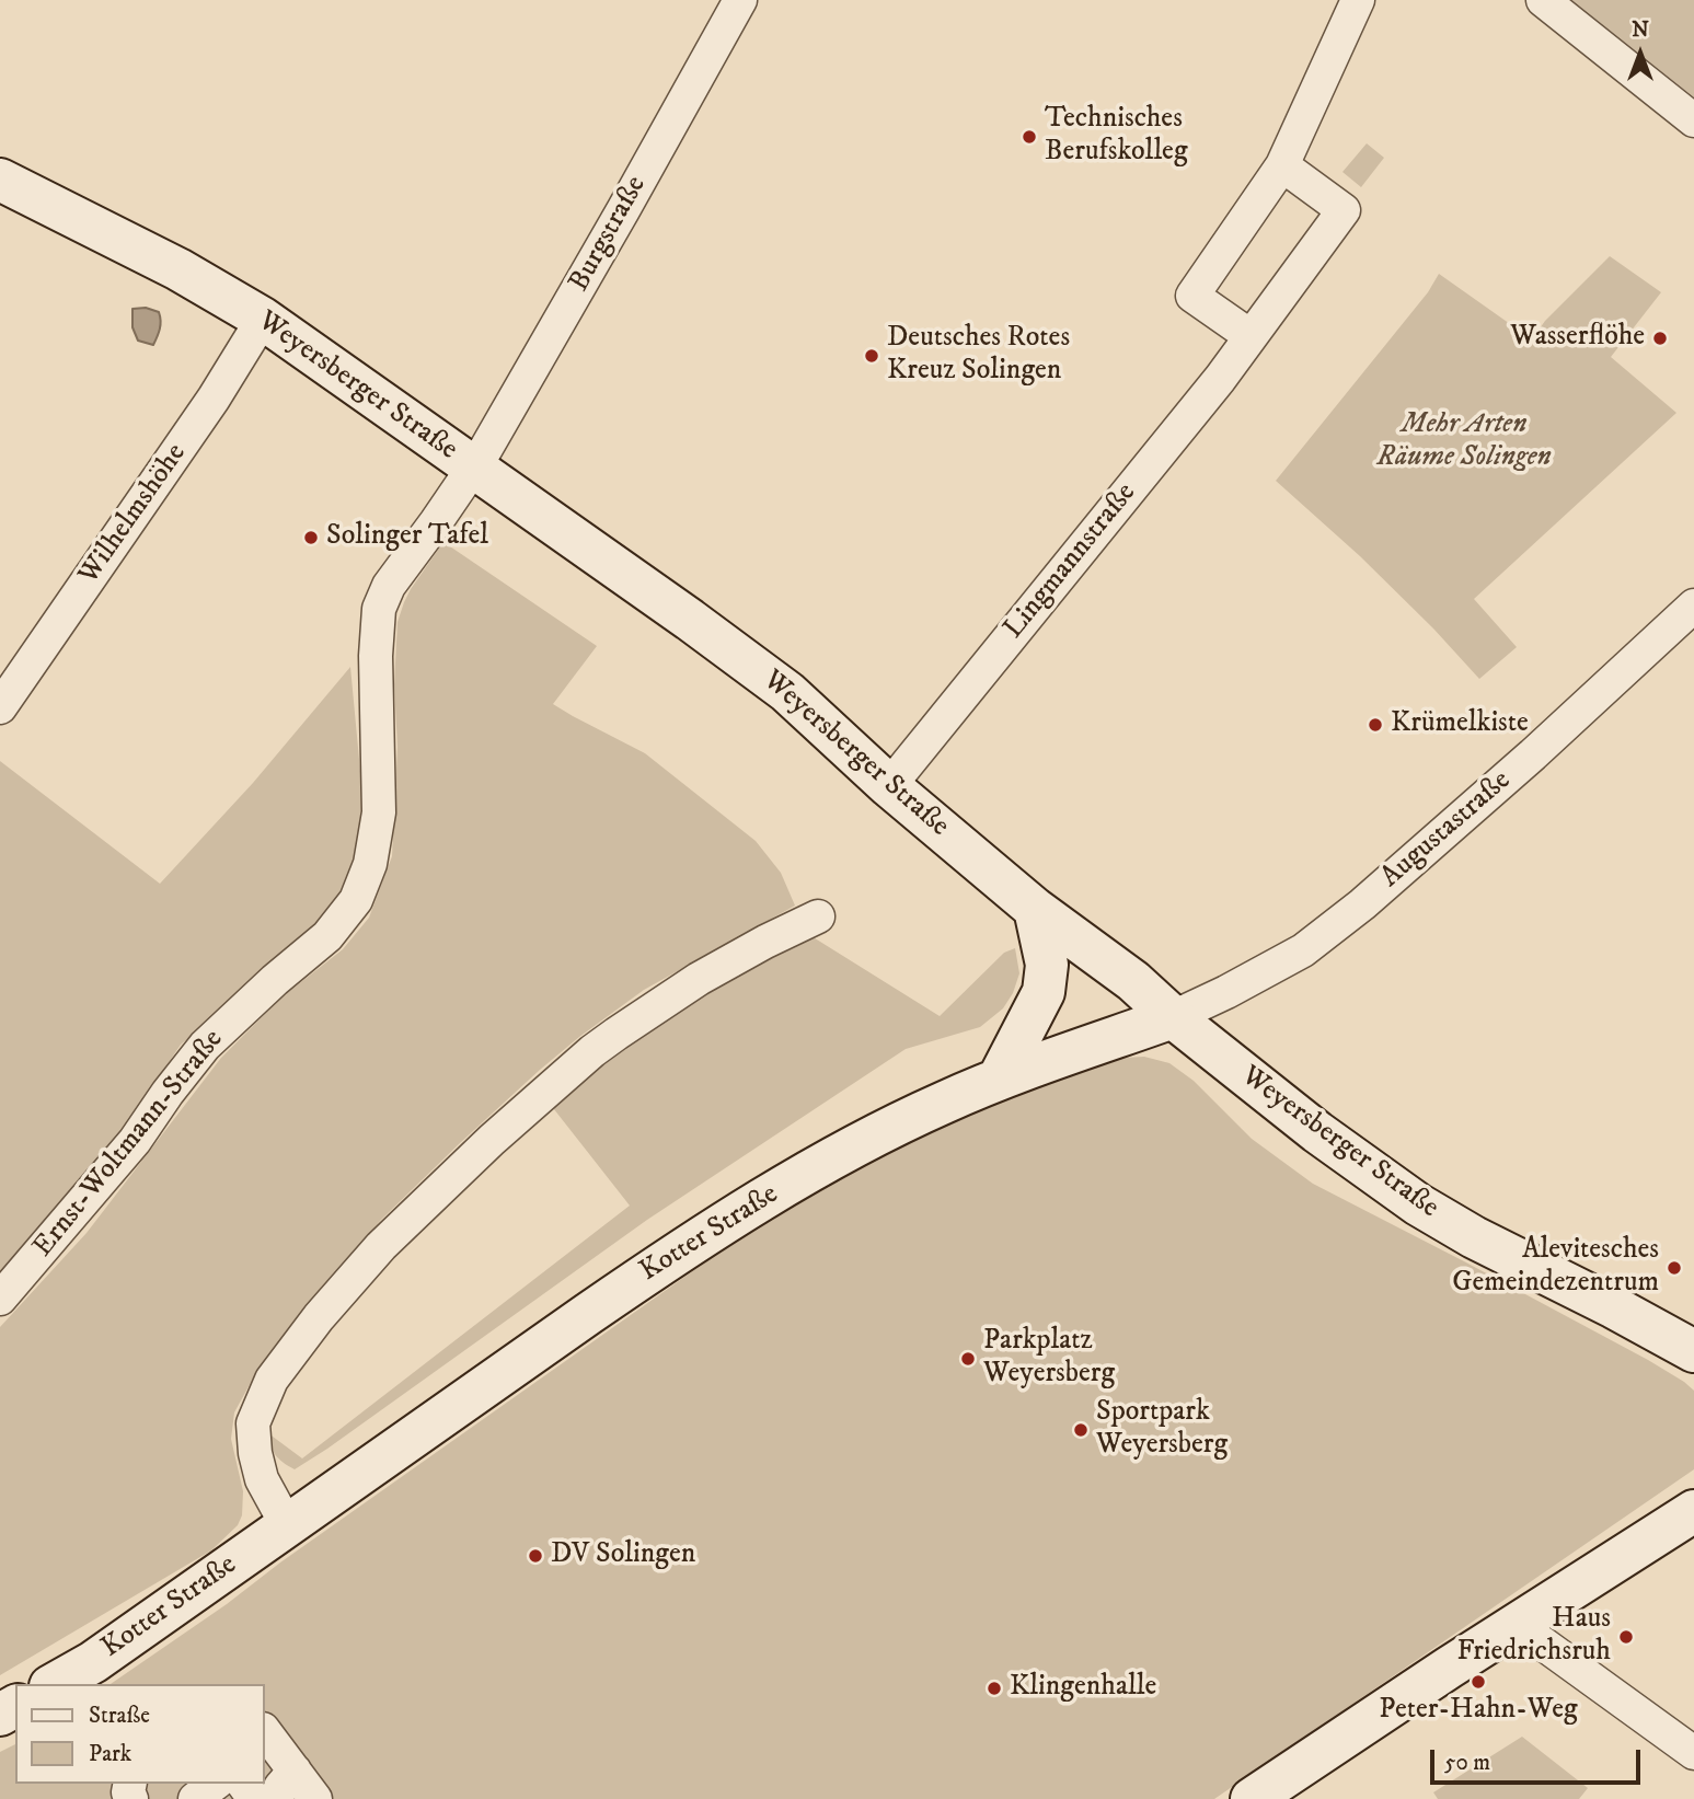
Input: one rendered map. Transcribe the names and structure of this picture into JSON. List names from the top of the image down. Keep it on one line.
{"streets":{"street":["Burgstraße","Weyersberger Straße","Wilhelmshöhe","Lingmannstraße","Augustastraße","Ernst-Woltmann-Straße","Kotter Straße"]},"crossings":[["Burgstraße","Weyersberger Straße"],["Burgstraße","Ernst-Woltmann-Straße"],["Weyersberger Straße","Wilhelmshöhe"],["Weyersberger Straße","Lingmannstraße"],["Weyersberger Straße","Augustastraße"],["Weyersberger Straße","Ernst-Woltmann-Straße"],["Weyersberger Straße","Kotter Straße"],["Augustastraße","Kotter Straße"]],"parks":["Mehr Arten Räume Solingen"],"places":["Technisches Berufskolleg","Wasserflöhe","Deutsches Rotes Kreuz Solingen","Solinger Tafel","Krümelkiste","Alevitesches Gemeindezentrum","Parkplatz Weyersberg","Sportpark Weyersberg","DV Solingen","Haus Friedrichsruh","Peter-Hahn-Weg","Klingenhalle"],"legend":["Straße","Park"],"scale_bar":"50 m","north":"top"}
